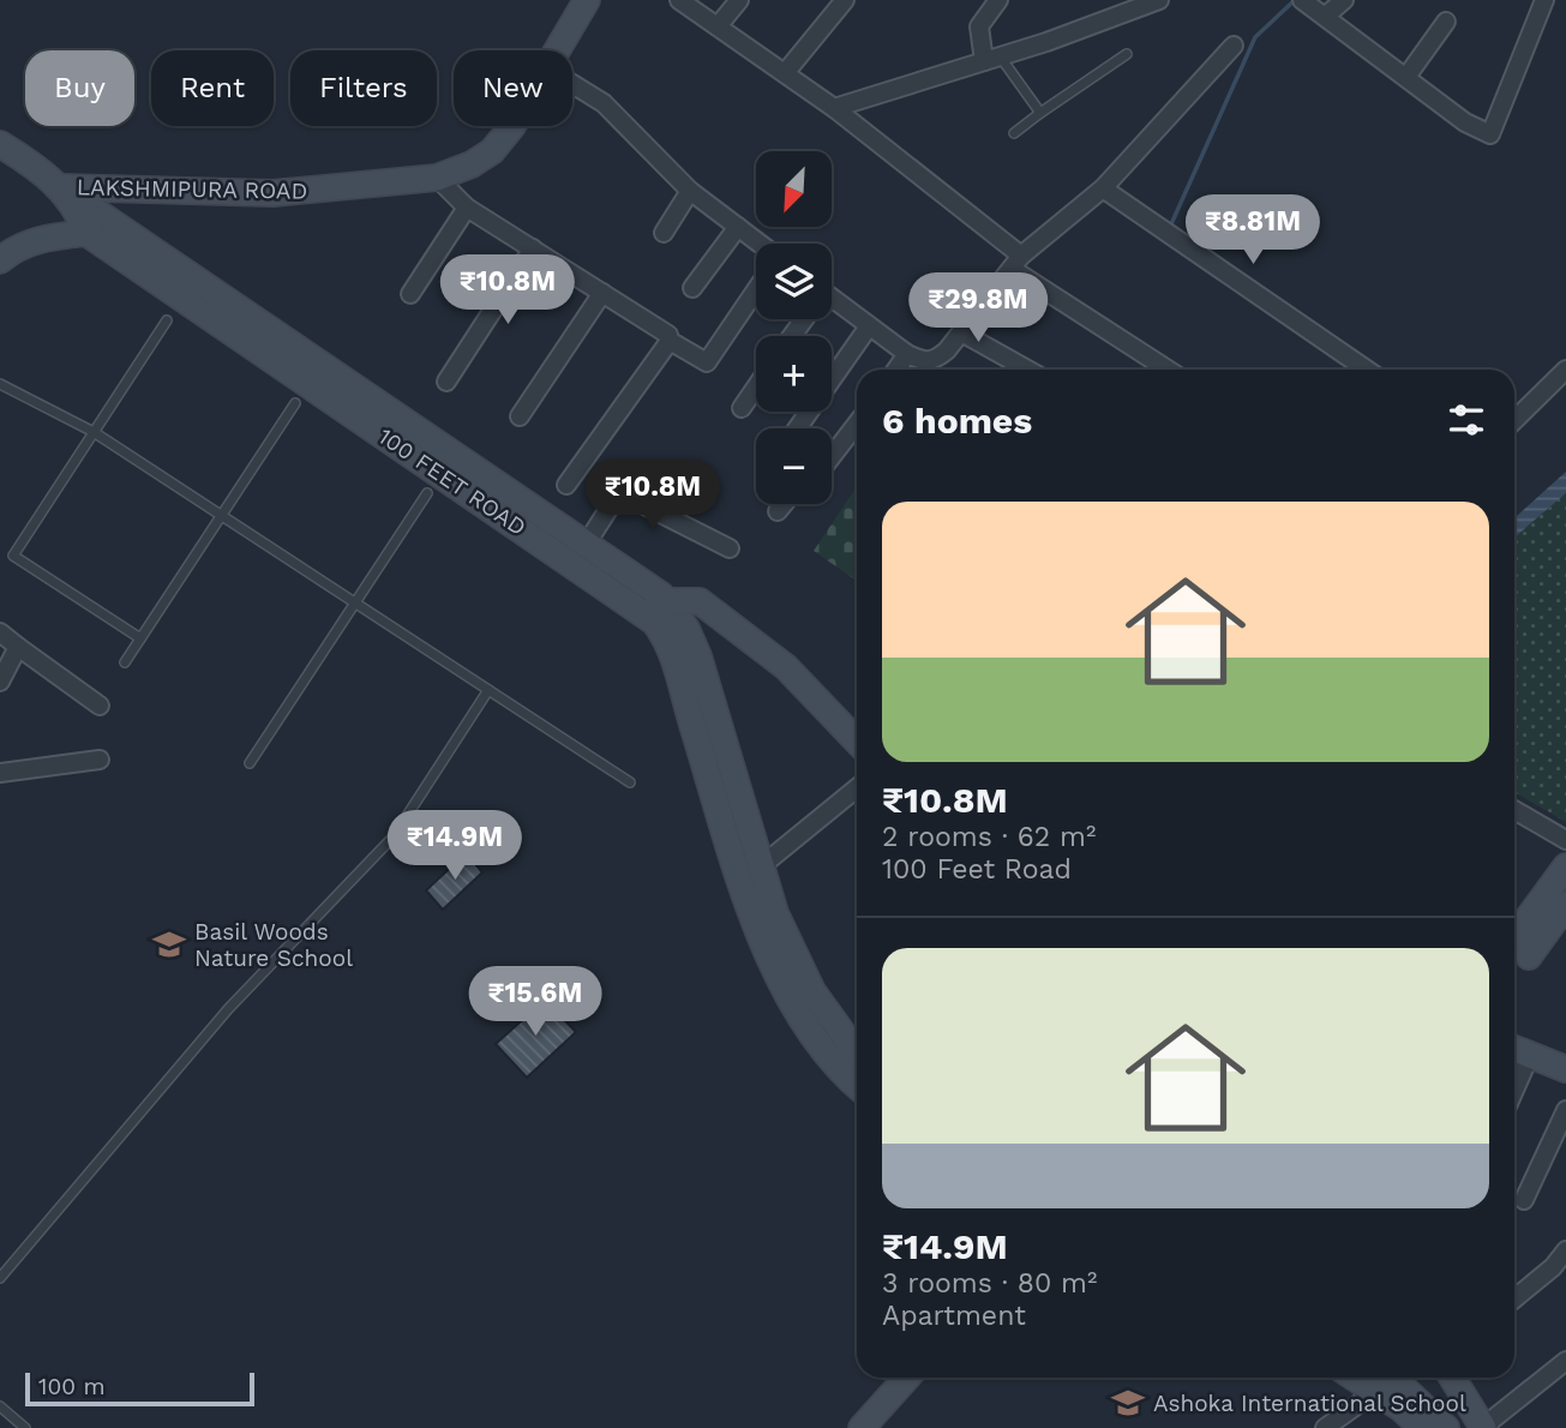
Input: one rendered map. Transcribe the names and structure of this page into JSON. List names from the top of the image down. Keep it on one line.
{"streets":{"main road":["LAKSHMIPURA ROAD","100 FEET ROAD"]},"crossings":[["LAKSHMIPURA ROAD","100 FEET ROAD"]],"places":{"school or university":["Basil Woods Nature School","Ashoka International School"]},"scale_bar":"100 m","north":"bottom left","page":{"chip":["Buy","Rent","Filters","New"],"map_buttons":["+","−"],"price":["₹8.81M","₹10.8M","₹29.8M","₹10.8M","₹14.9M","₹15.6M"],"heading":"6 homes","list":[{"name":"₹10.8M","note":"2 rooms · 62 m² · 100 Feet Road"},{"name":"₹14.9M","note":"3 rooms · 80 m² · Apartment"}],"scale":"100 m"}}
